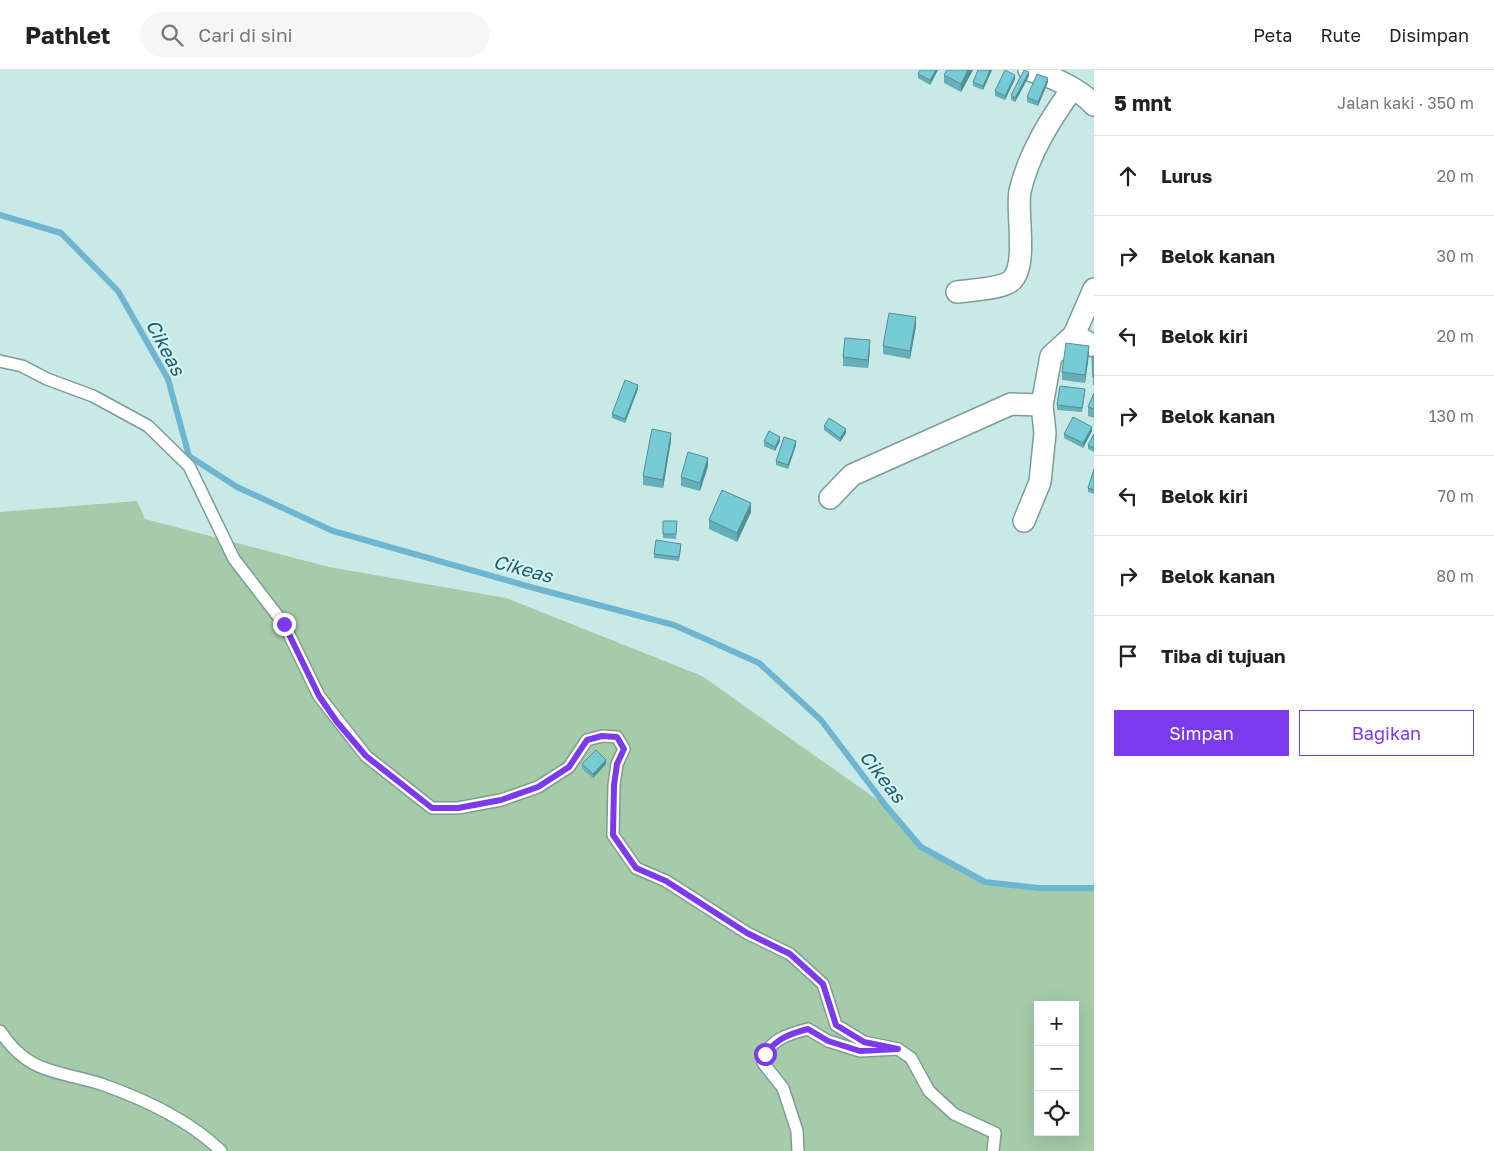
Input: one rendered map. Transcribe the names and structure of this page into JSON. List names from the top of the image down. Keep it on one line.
{"water":["Cikeas"],"page":{"header":"Pathlet","search":"Cari di sini","nav":["Peta","Rute","Disimpan"],"heading":["5 mnt","Jalan kaki · 350 m"],"list":[["Lurus","20 m"],["Belok kanan","30 m"],["Belok kiri","20 m"],["Belok kanan","130 m"],["Belok kiri","70 m"],["Belok kanan","80 m"],"Tiba di tujuan"],"buttons":["Simpan","Bagikan"],"map_buttons":["+","−"]}}
